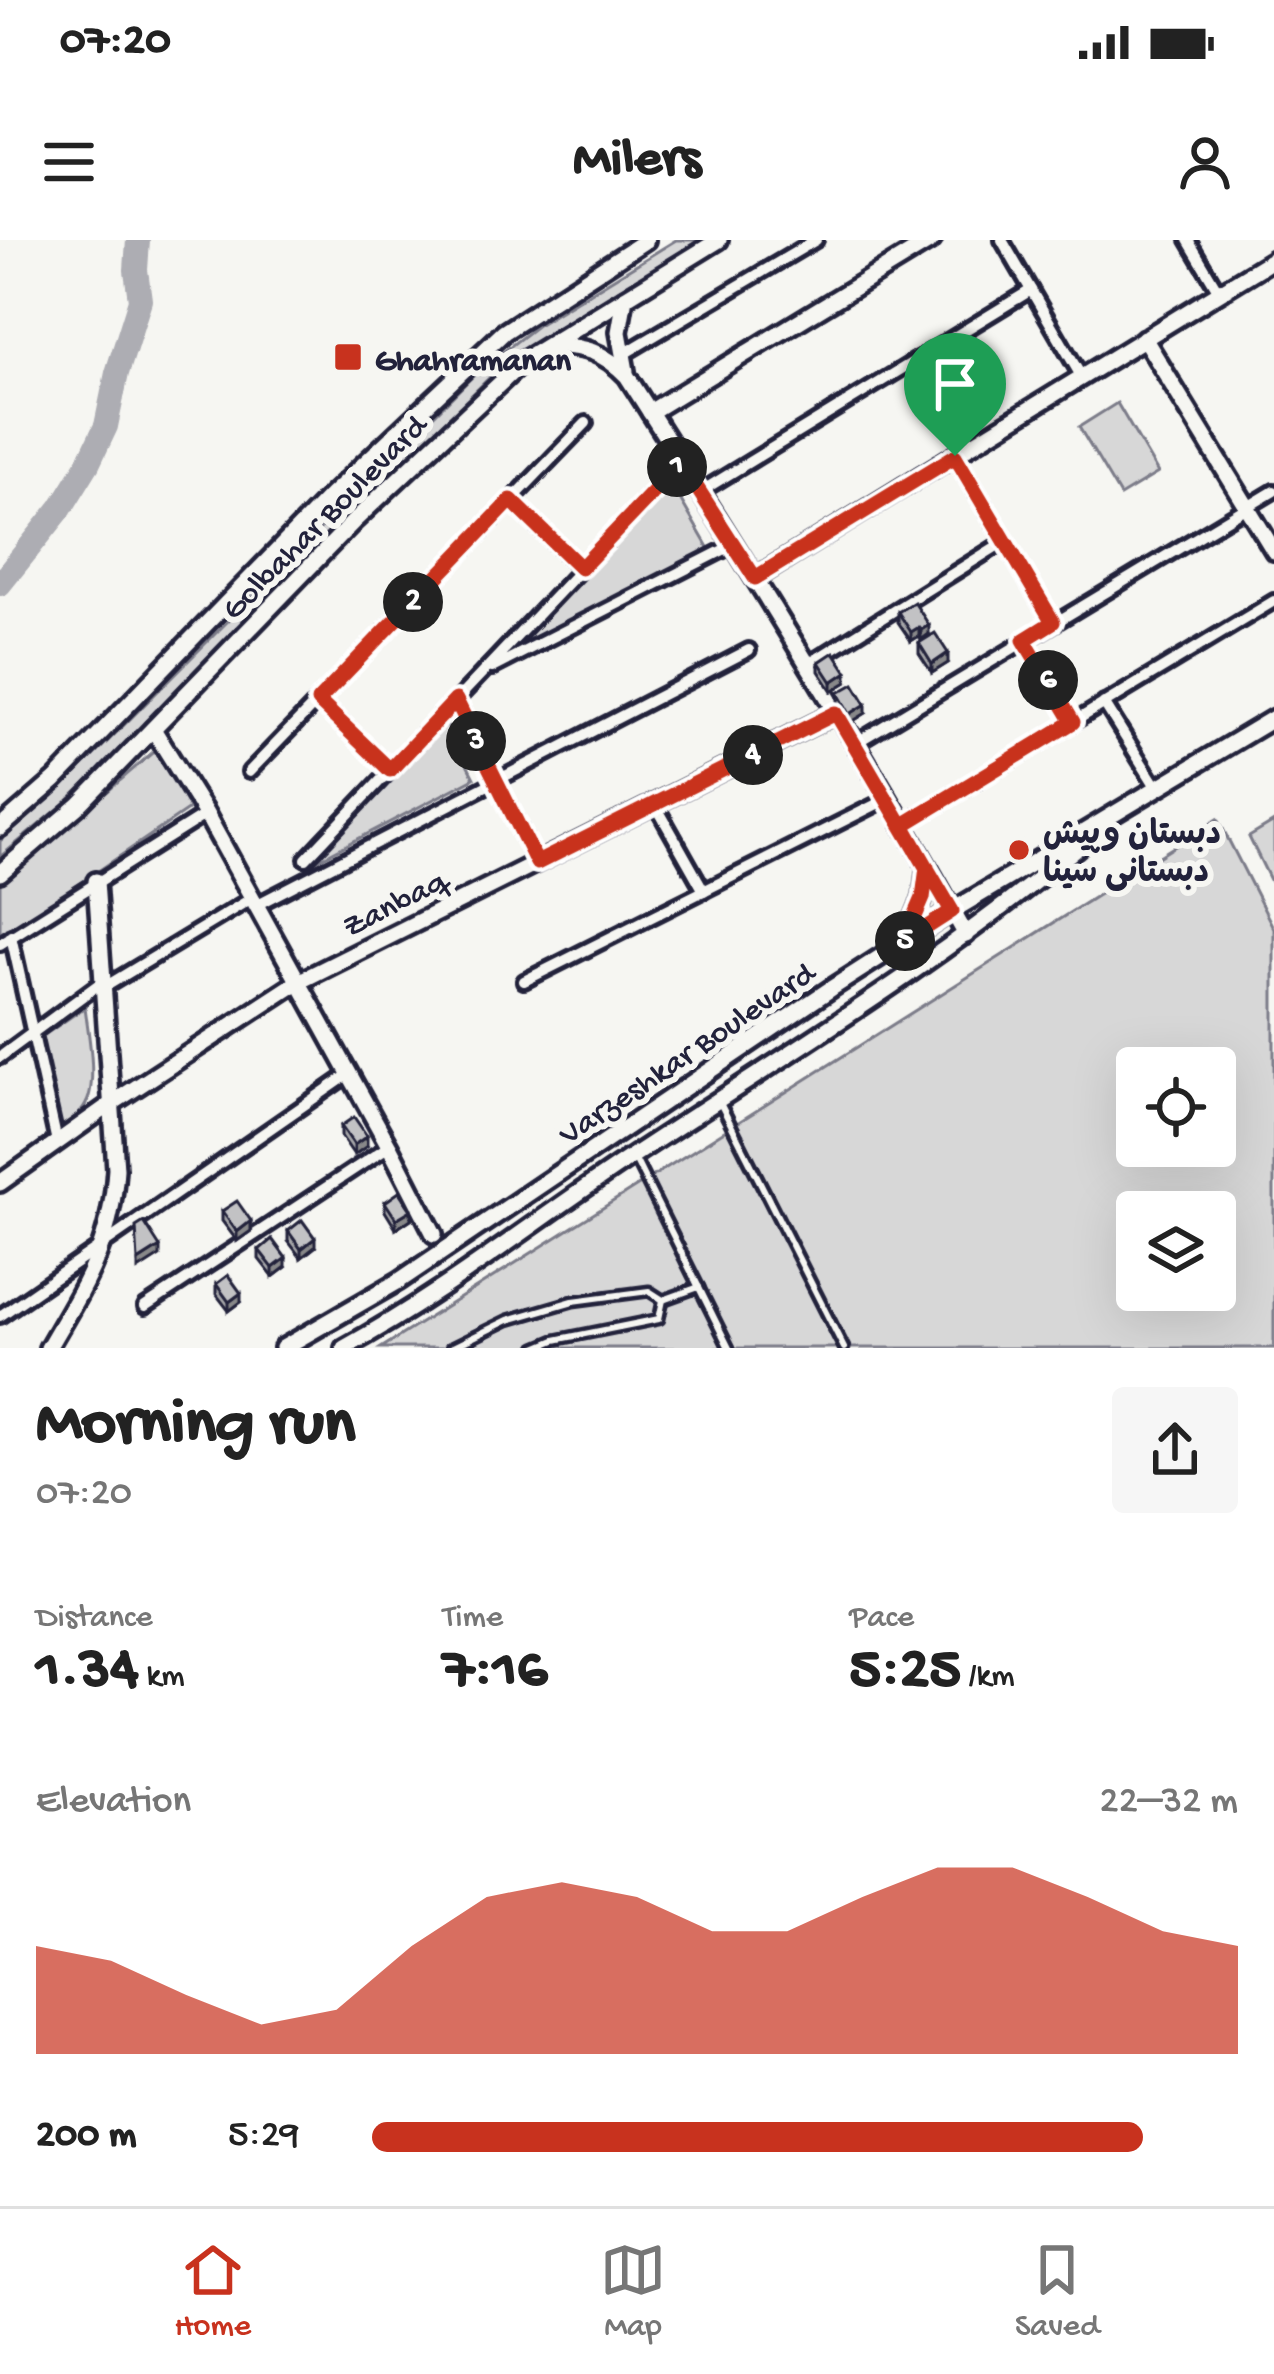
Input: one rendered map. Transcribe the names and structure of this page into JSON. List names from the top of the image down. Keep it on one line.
{"streets":{"street":["Golbahar Boulevard","Zanbaq","Varzeshkar Boulevard"]},"places":{"transit":["Ghahramanan"],"other":["دبستان وپیش دبستانی سینا"]},"page":{"status":"07:20","header":"Milers","pins":["1","2","6","3","4","5"],"heading":["Morning run","07:20"],"stats":[["Distance","1.34 km"],["Time","7:16"],["Pace","5:25 /km"]],"chart":["Elevation","22–32 m"],"list":[{"name":"200 m","note":"5:29"}],"tabs":["Home","Map","Saved"]}}
